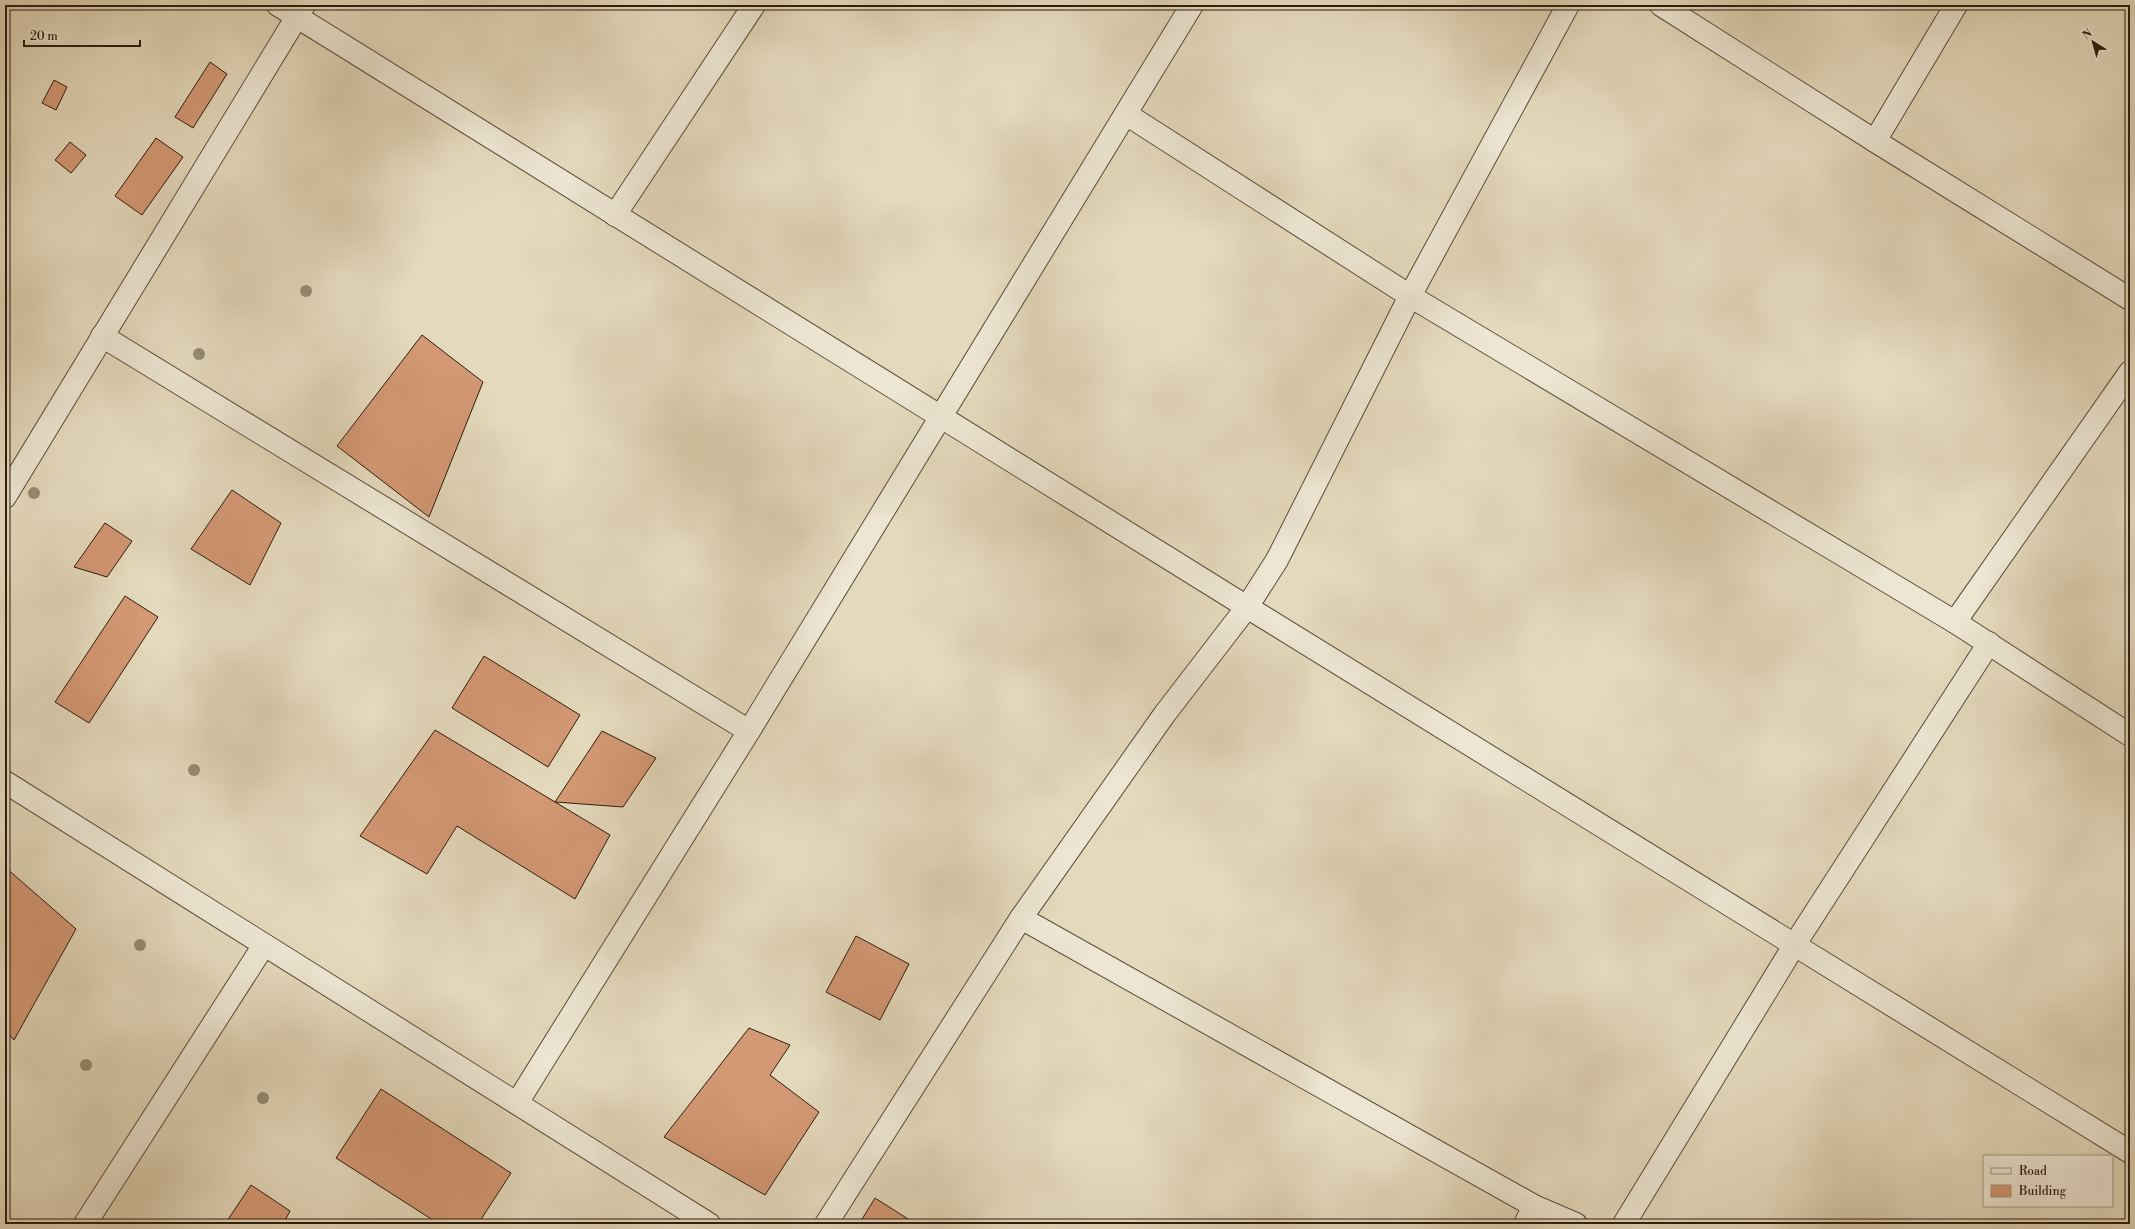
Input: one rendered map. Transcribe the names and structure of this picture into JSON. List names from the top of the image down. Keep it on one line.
{"legend":["Road","Building"],"scale_bar":"20 m","north":"top left"}
